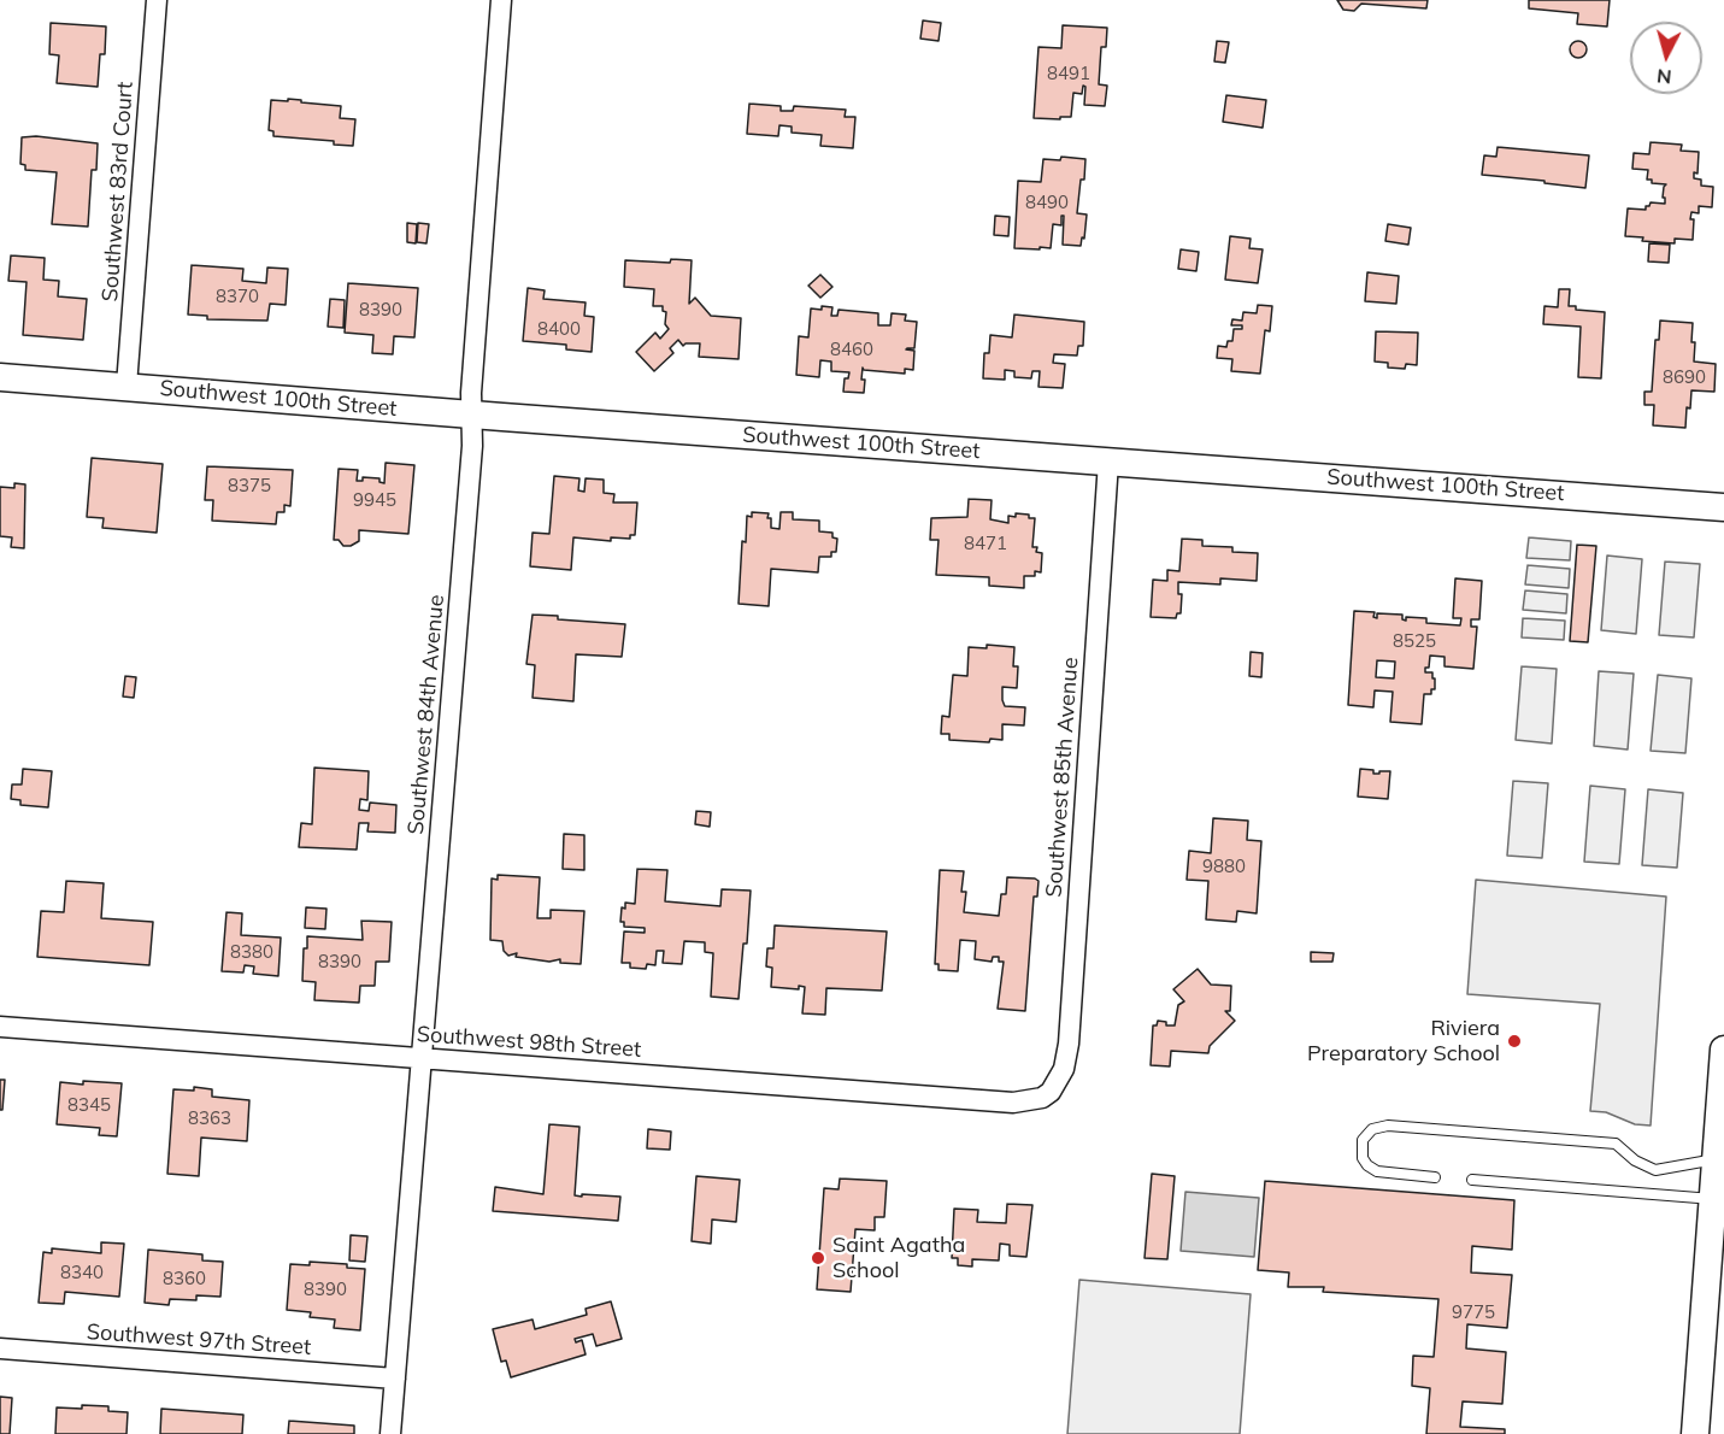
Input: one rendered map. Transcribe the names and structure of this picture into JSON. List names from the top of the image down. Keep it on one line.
{"streets":{"street":["Southwest 83rd Court","Southwest 100th Street","Southwest 84th Avenue","Southwest 85th Avenue","Southwest 98th Street","Southwest 97th Street"]},"crossings":[["Southwest 83rd Court","Southwest 100th Street"],["Southwest 100th Street","Southwest 84th Avenue"],["Southwest 100th Street","Southwest 85th Avenue"],["Southwest 84th Avenue","Southwest 98th Street"],["Southwest 84th Avenue","Southwest 97th Street"],["Southwest 85th Avenue","Southwest 98th Street"]],"places":["Riviera Preparatory School","Saint Agatha School"],"house_numbers":["8491","8490","8370","8390","8400","8460","8690","8375","9945","8471","8525","9880","8380","8390","8345","8363","8340","8360","8390","9775"],"north":"bottom"}
